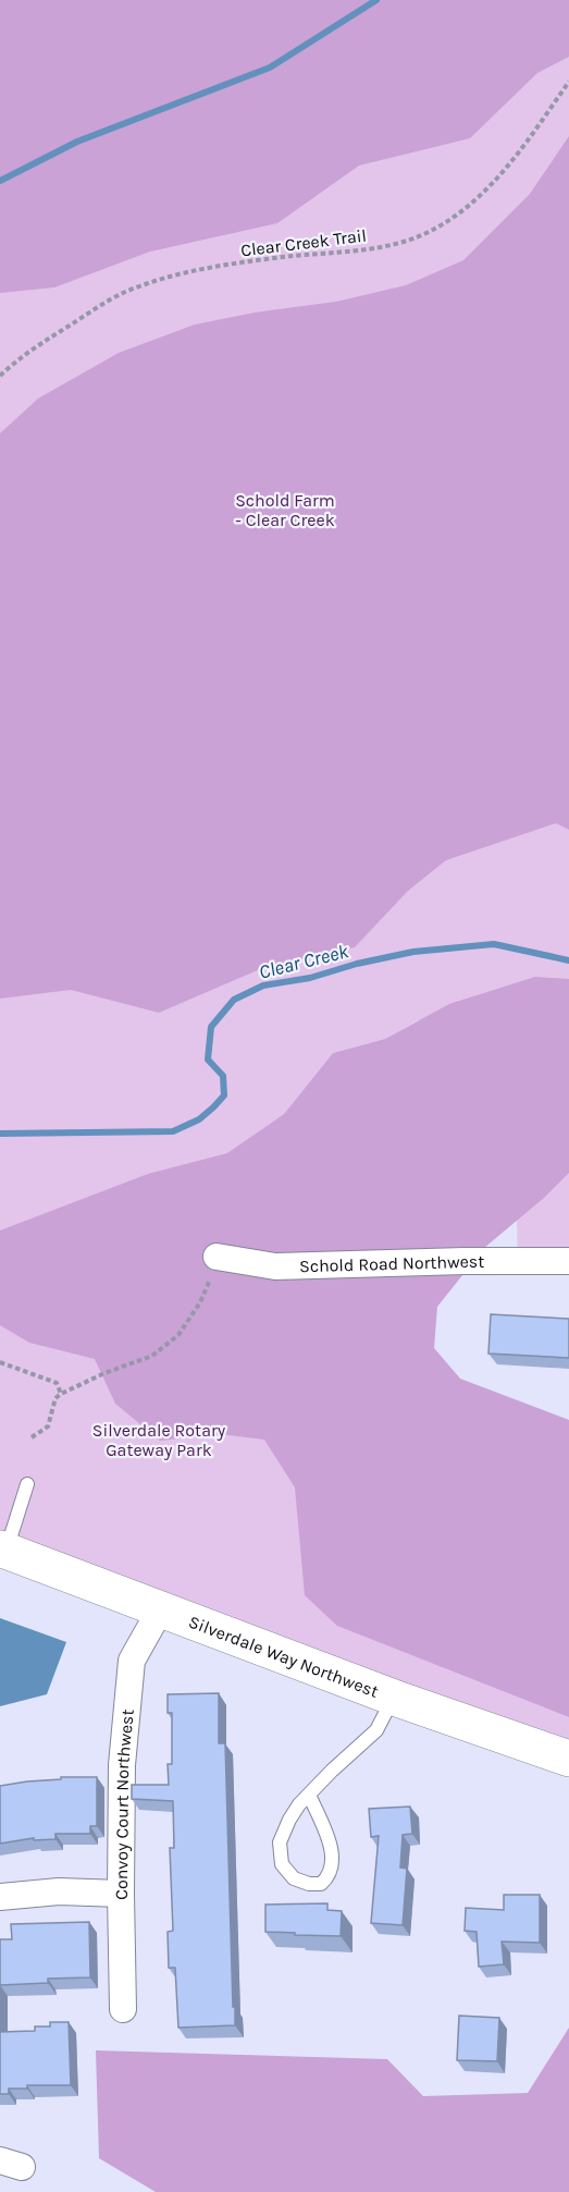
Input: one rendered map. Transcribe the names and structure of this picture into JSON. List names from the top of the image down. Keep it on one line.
{"streets":{"main road":["Silverdale Way Northwest"],"street":["Schold Road Northwest","Convoy Court Northwest"],"path":["Clear Creek Trail"]},"crossings":[["Silverdale Way Northwest","Convoy Court Northwest"]],"water":["Clear Creek"],"parks":["Schold Farm - Clear Creek","Silverdale Rotary Gateway Park"]}
